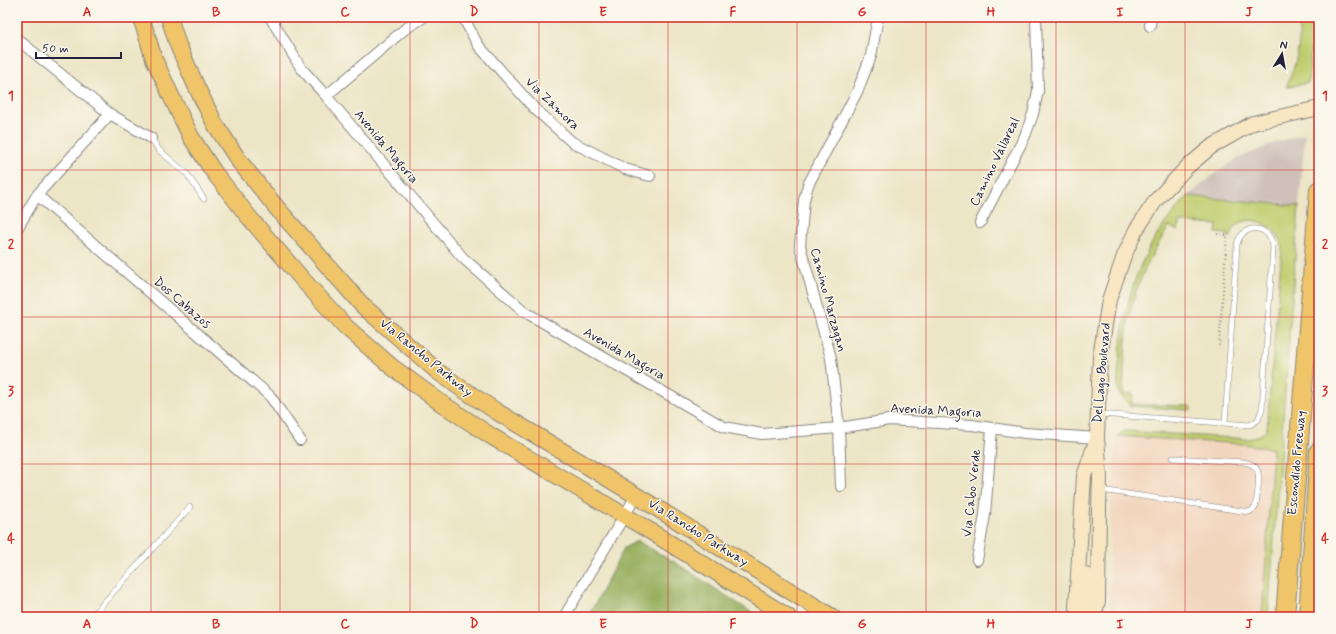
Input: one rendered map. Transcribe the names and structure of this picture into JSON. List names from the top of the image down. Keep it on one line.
{"streets":{"highway":["Escondido Freeway"],"main road":["Via Rancho Parkway","Del Lago Boulevard"],"street":["Via Zamora","Avenida Magoria","Camino Vallareal","Camino Marzagan","Dos Cabazos","Via Cabo Verde"]},"crossings":[["Avenida Magoria","Camino Marzagan"],["Avenida Magoria","Del Lago Boulevard"],["Avenida Magoria","Via Cabo Verde"]],"scale_bar":"50 m","north":"top","grid":{"columns":["A","B","C","D","E","F","G","H","I","J"],"rows":["1","2","3","4"]}}
